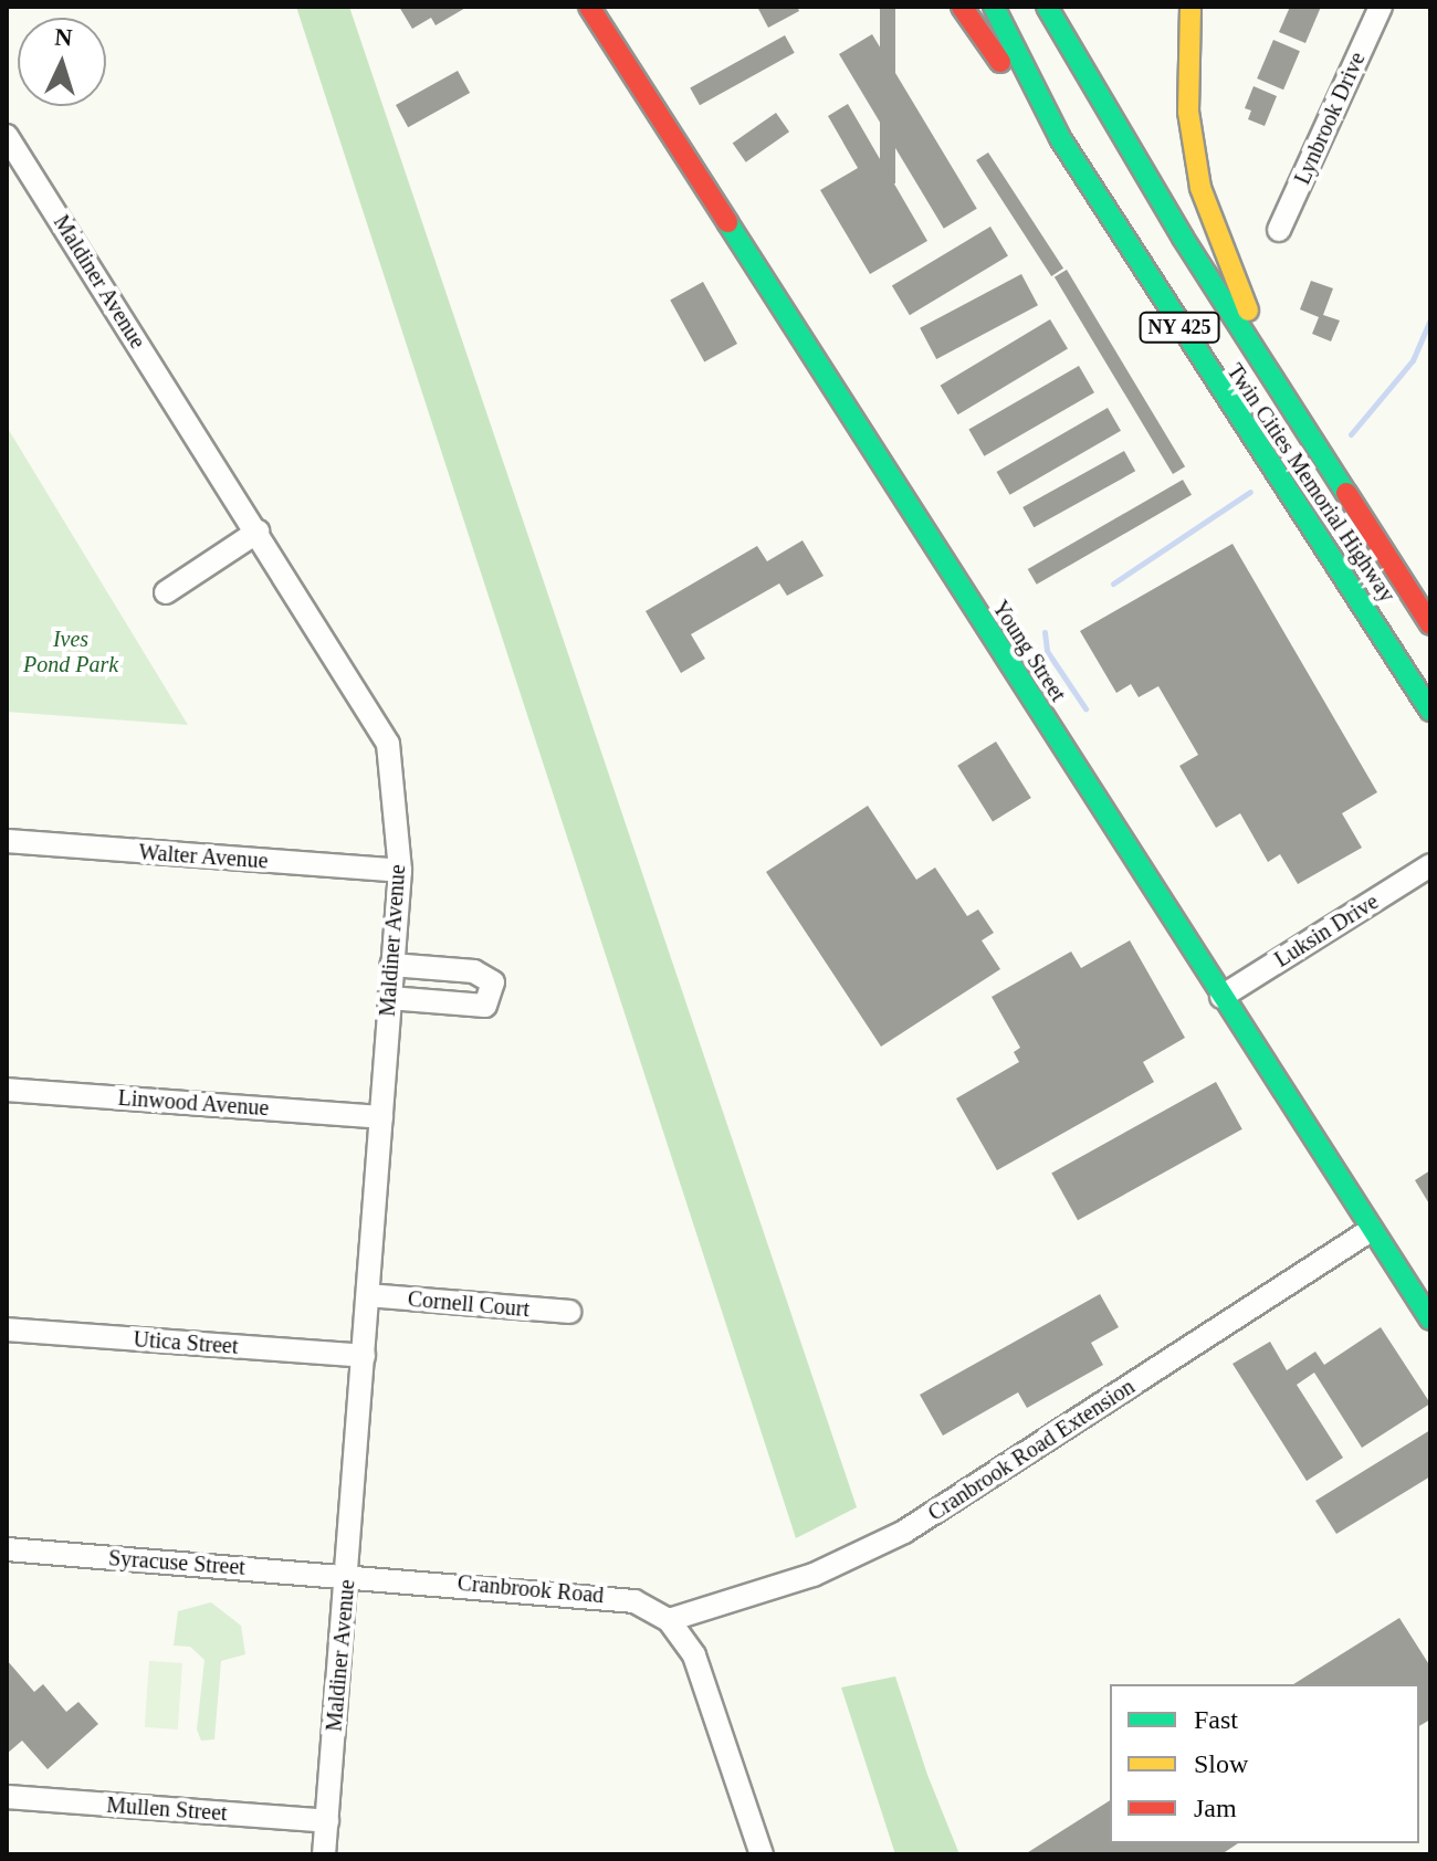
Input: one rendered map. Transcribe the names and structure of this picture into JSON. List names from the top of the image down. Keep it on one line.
{"streets":{"main road":["NY 425","Twin Cities Memorial Highway","Young Street"],"street":["Lynbrook Drive","Maldiner Avenue","Walter Avenue","Luksin Drive","Linwood Avenue","Cornell Court","Utica Street","Cranbrook Road Extension","Syracuse Street","Cranbrook Road","Mullen Street"]},"crossings":[["Maldiner Avenue","Walter Avenue"],["Maldiner Avenue","Linwood Avenue"],["Maldiner Avenue","Cornell Court"],["Maldiner Avenue","Utica Street"],["Maldiner Avenue","Syracuse Street"],["Maldiner Avenue","Cranbrook Road"],["Maldiner Avenue","Mullen Street"],["Young Street","Luksin Drive"],["Young Street","Cranbrook Road Extension"],["Cranbrook Road Extension","Cranbrook Road"],["Syracuse Street","Cranbrook Road"]],"parks":["Ives Pond Park"],"legend":["Fast","Slow","Jam"],"north":"top"}
